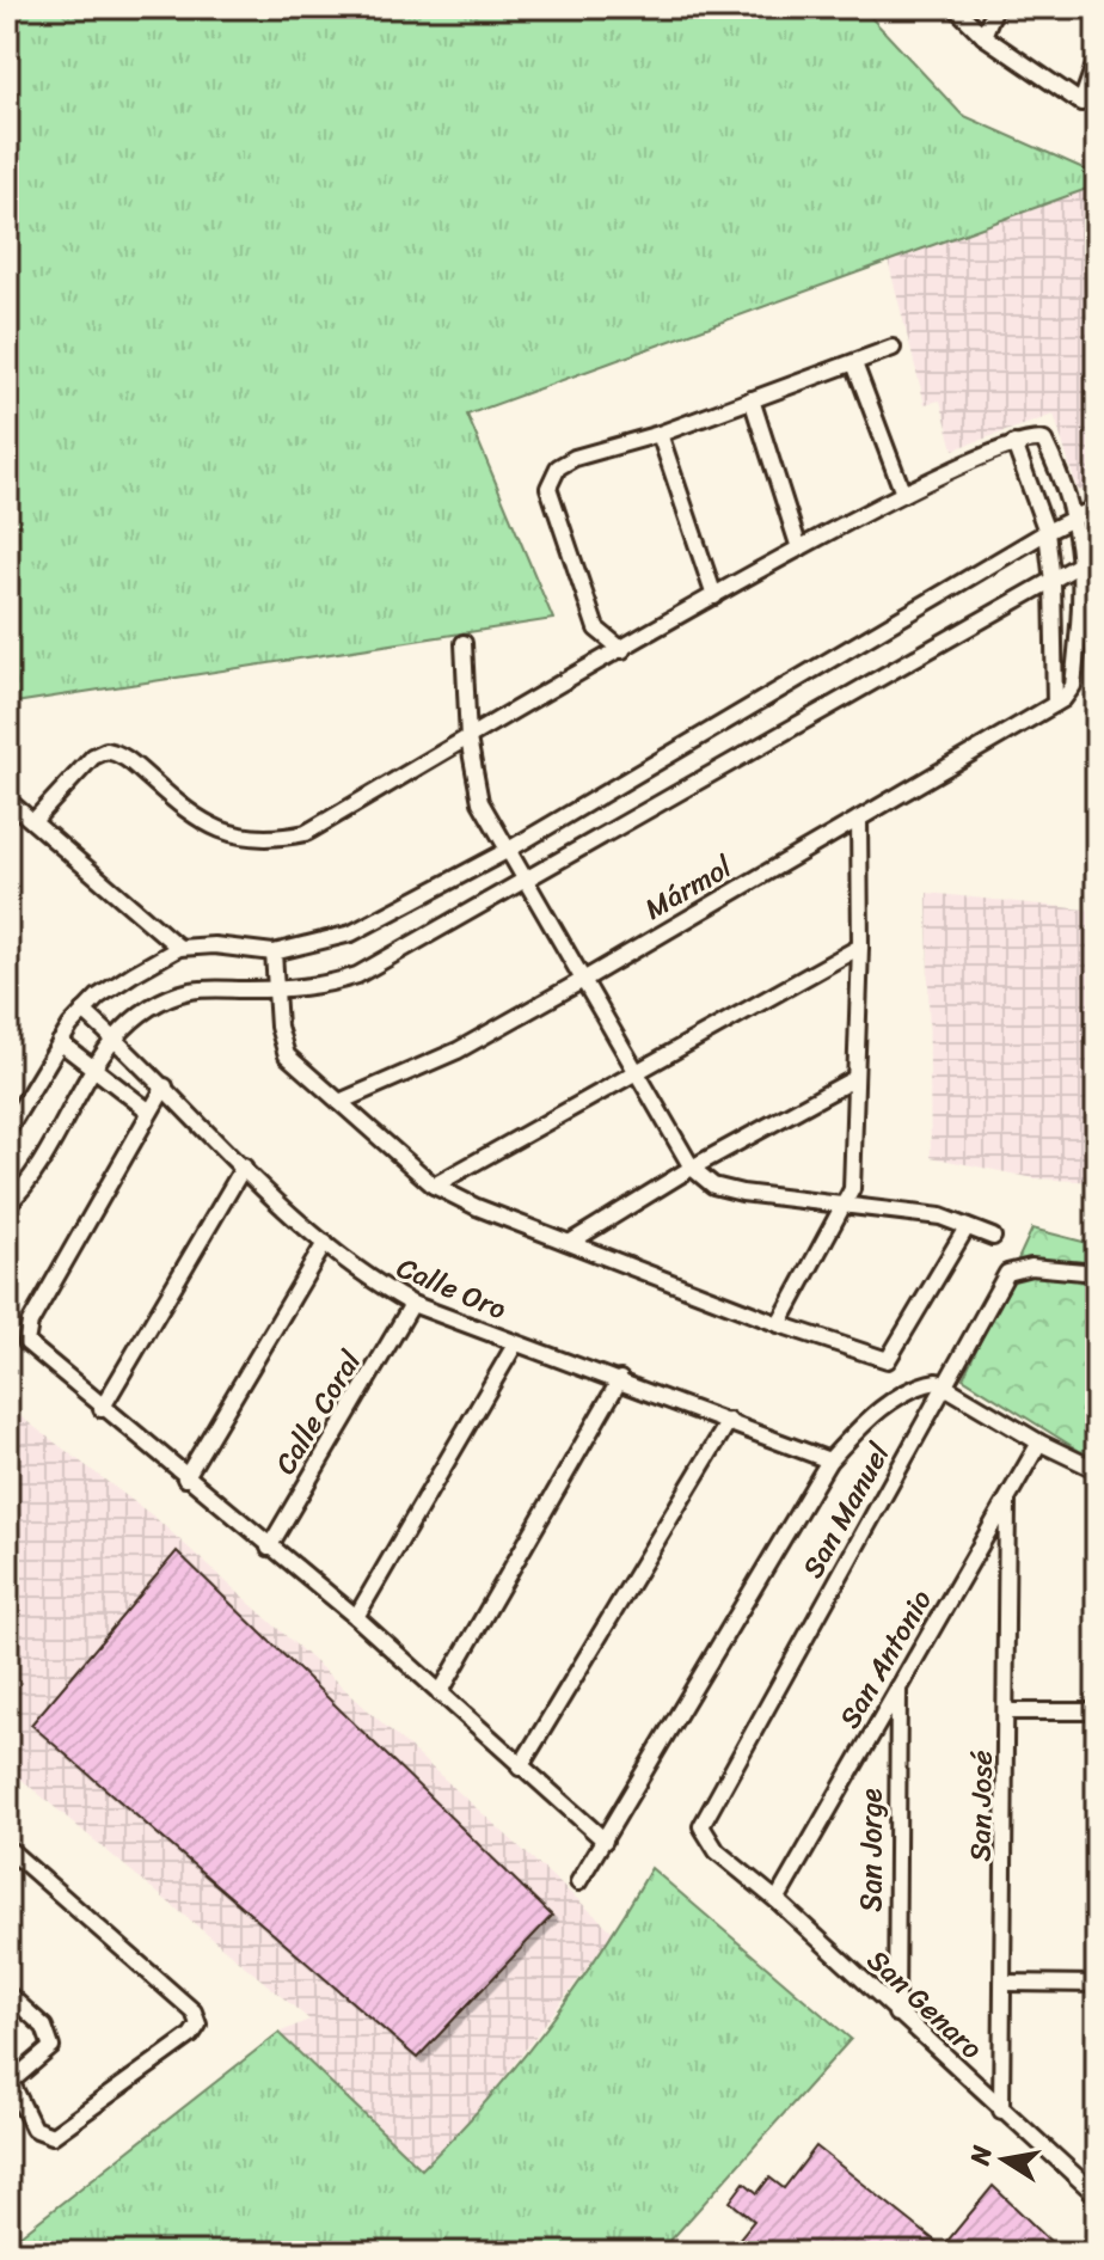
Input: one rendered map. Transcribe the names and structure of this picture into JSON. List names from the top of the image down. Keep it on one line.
{"streets":{"street":["Mármol","Calle Oro","Calle Coral","San Manuel","San Antonio","San José","San Jorge","San Genaro"]},"crossings":[["Calle Oro","Calle Coral"],["San Manuel","San Genaro"],["San Antonio","San José"],["San Antonio","San Jorge"],["San Antonio","San Genaro"],["San José","San Genaro"],["San Jorge","San Genaro"]],"north":"left"}
